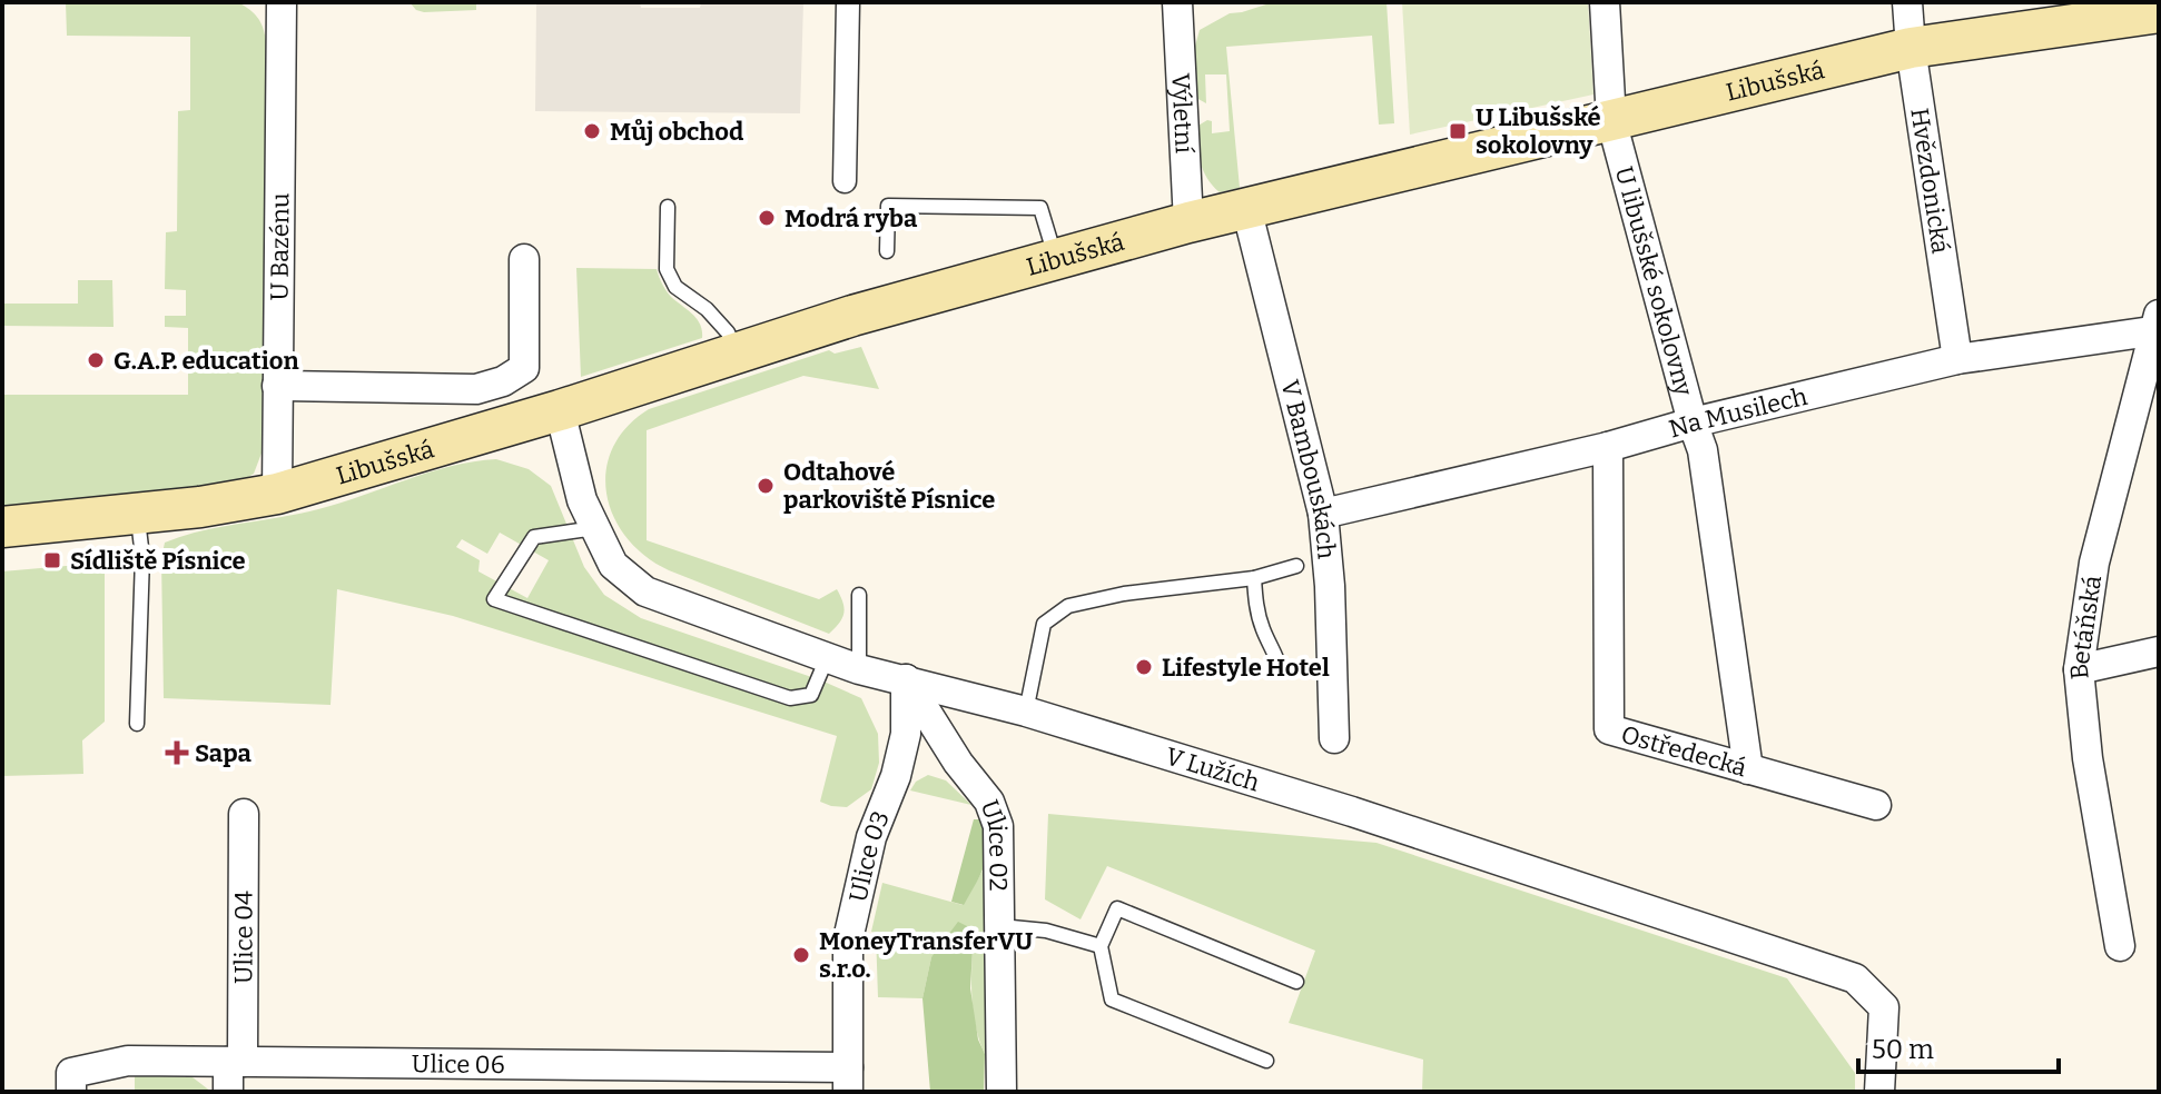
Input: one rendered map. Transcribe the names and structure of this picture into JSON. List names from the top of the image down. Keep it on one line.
{"streets":{"main road":["Libušská"],"street":["Výletní","Hvězdonická","U Bazénu","U libušské sokolovny","Na Musilech","V Bambouskách","Betáňská","Ostředecká","V Lužích","Ulice 02","Ulice 03","Ulice 04","Ulice 06"]},"crossings":[["Libušská","Výletní"],["Libušská","Hvězdonická"],["Libušská","U Bazénu"],["Libušská","U libušské sokolovny"],["Libušská","V Bambouskách"],["Libušská","V Lužích"],["Hvězdonická","Na Musilech"],["U libušské sokolovny","Na Musilech"],["U libušské sokolovny","Ostředecká"],["Na Musilech","V Bambouskách"],["Na Musilech","Betáňská"],["Na Musilech","Ostředecká"],["V Lužích","Ulice 02"],["V Lužích","Ulice 03"],["Ulice 02","Ulice 03"],["Ulice 03","Ulice 06"],["Ulice 04","Ulice 06"]],"places":{"other":["Můj obchod","Modrá ryba","G.A.P. education","Odtahové parkoviště Písnice","Lifestyle Hotel","MoneyTransferVU s.r.o."],"transit":["U Libušské sokolovny","Sídliště Písnice"],"health":["Sapa"]},"scale_bar":"50 m"}
